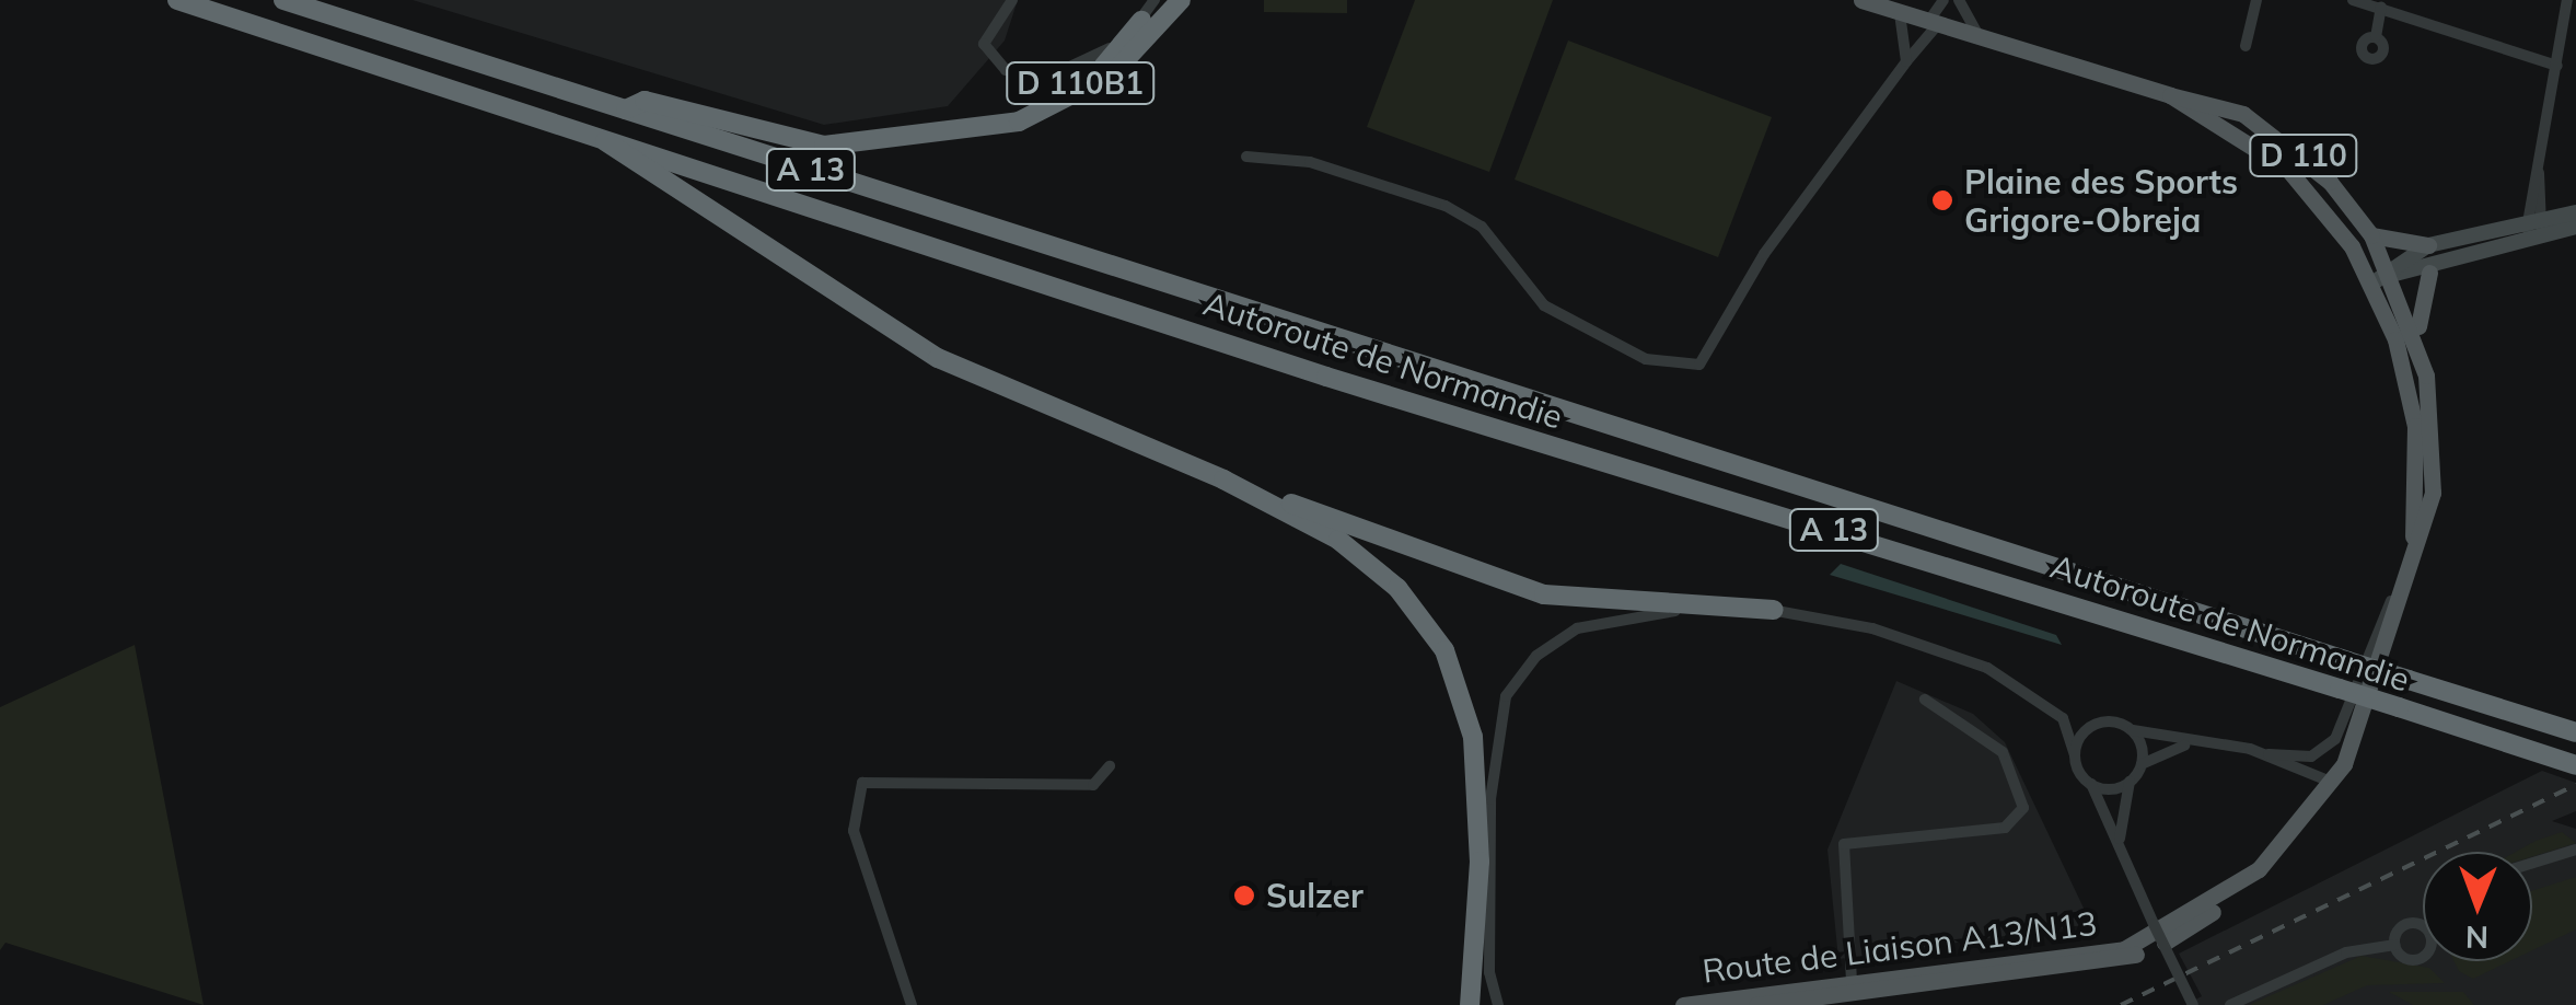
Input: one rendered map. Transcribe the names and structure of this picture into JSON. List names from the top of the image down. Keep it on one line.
{"streets":{"highway":["D 110B1","A 13","Autoroute de Normandie"],"main road":["D 110","Route de Liaison A13/N13"]},"crossings":[["D 110","Route de Liaison A13/N13"]],"places":["Plaine des Sports Grigore-Obreja","Sulzer"],"north":"bottom"}
